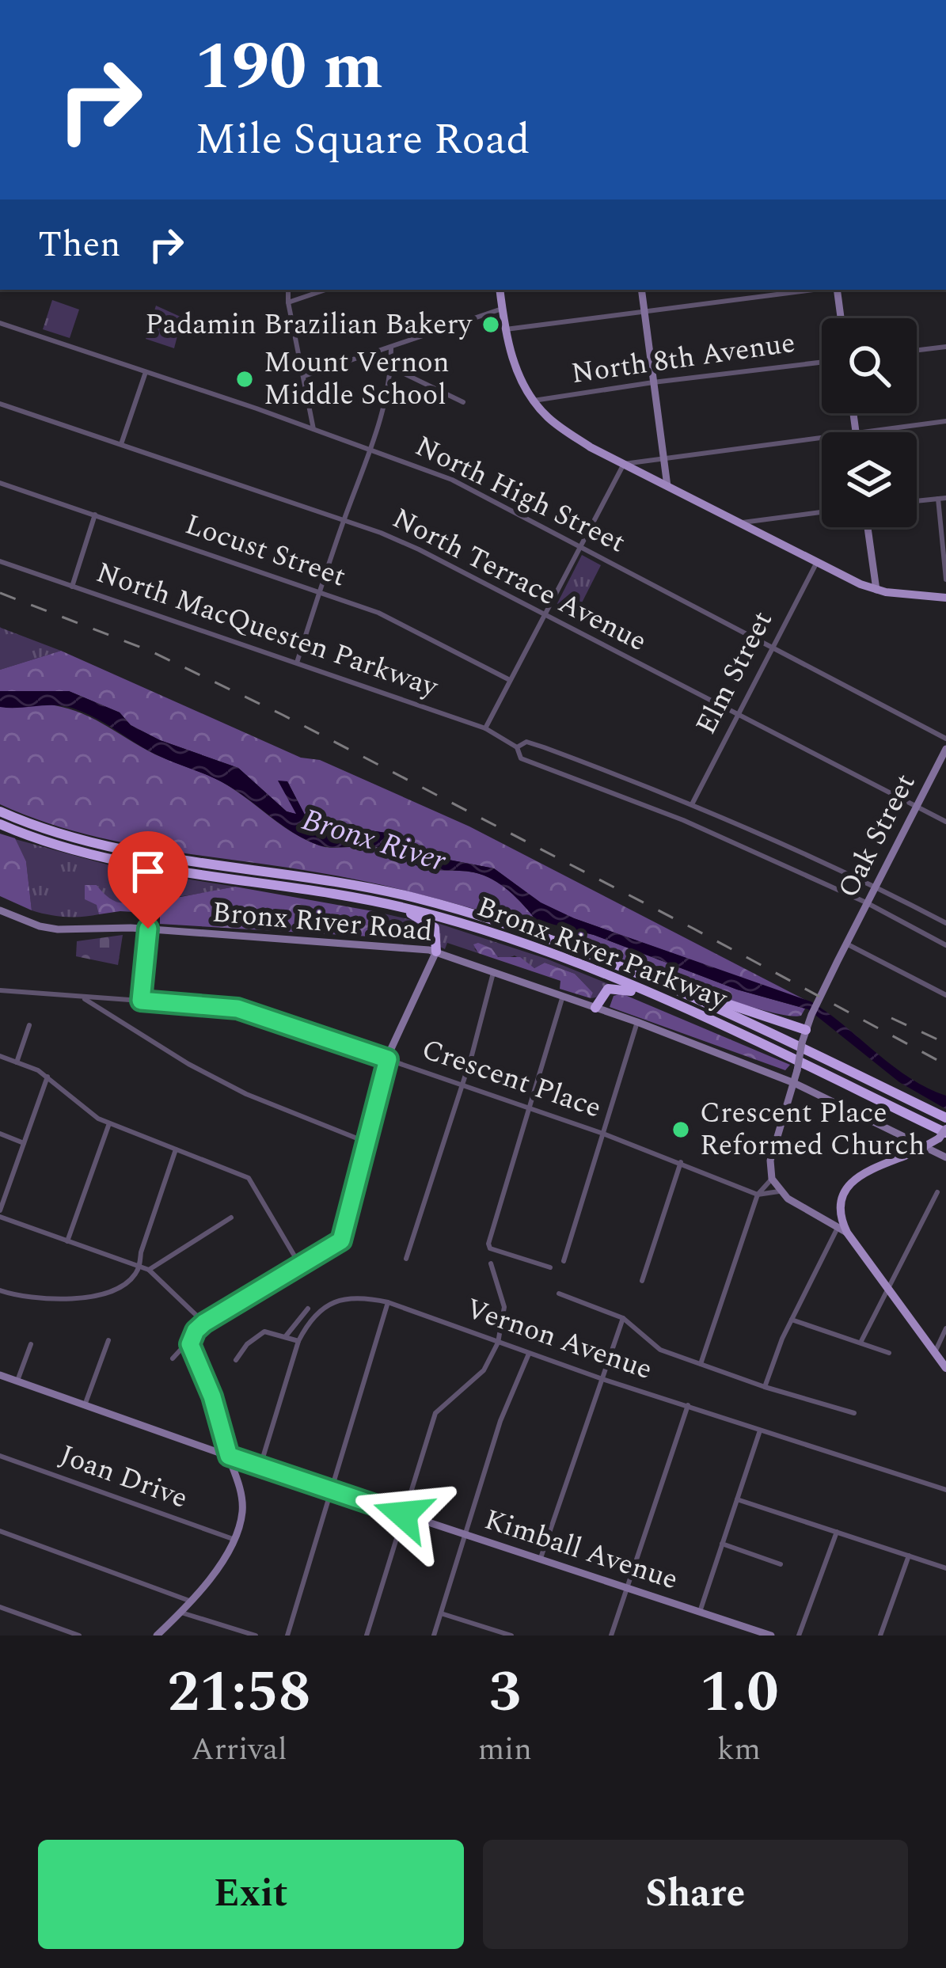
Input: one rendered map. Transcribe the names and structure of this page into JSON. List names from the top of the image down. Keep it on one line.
{"streets":{"highway":["Bronx River Parkway"],"street":["North 8th Avenue","North High Street","Locust Street","North Terrace Avenue","North MacQuesten Parkway","Elm Street","Oak Street","Bronx River Road","Crescent Place","Vernon Avenue","Joan Drive","Kimball Avenue"]},"crossings":[["North High Street","Elm Street"],["North Terrace Avenue","Elm Street"],["North Terrace Avenue","Oak Street"],["North MacQuesten Parkway","Elm Street"],["North MacQuesten Parkway","Oak Street"],["Oak Street","Bronx River Road"],["Vernon Avenue","Kimball Avenue"]],"water":["Bronx River"],"places":["Padamin Brazilian Bakery","Mount Vernon Middle School","Crescent Place Reformed Church"],"page":{"turn":["190 m","Mile Square Road"],"then":"Then","eta":["21:58","Arrival","3","min","1.0","km"],"buttons":["Exit","Share"]}}
